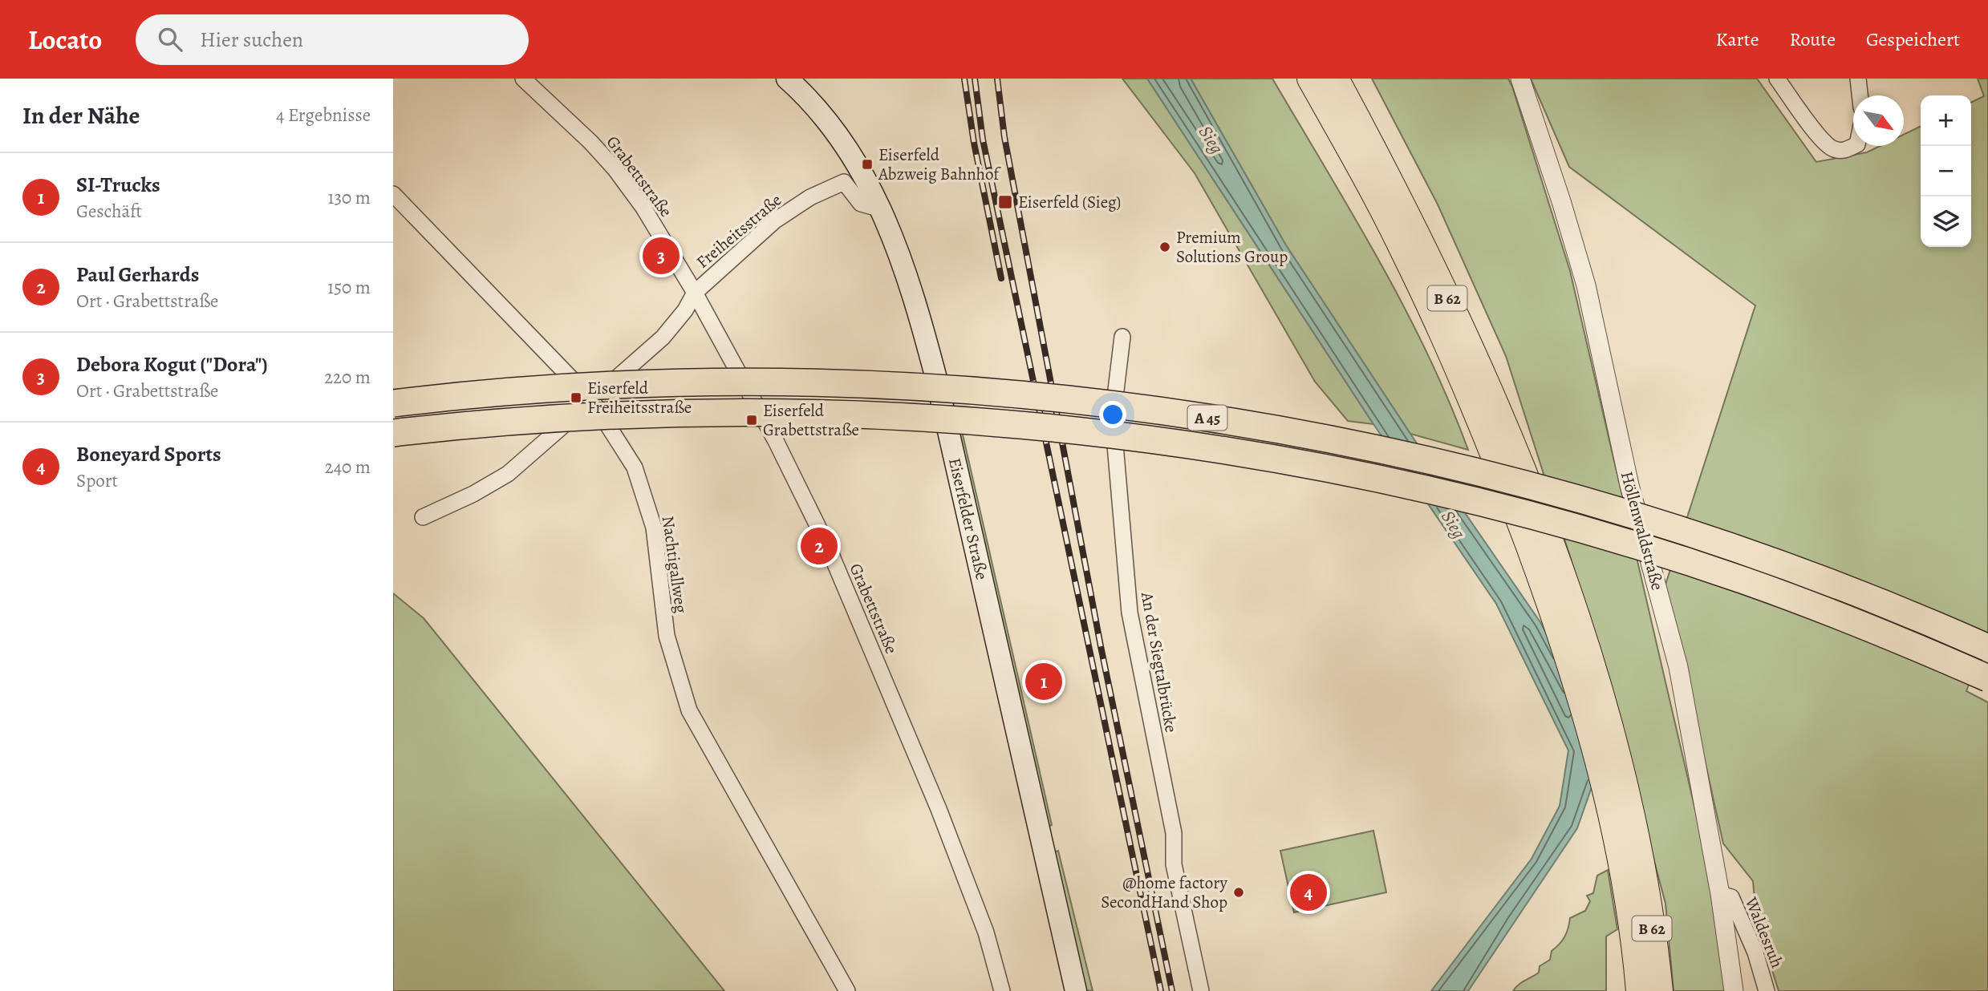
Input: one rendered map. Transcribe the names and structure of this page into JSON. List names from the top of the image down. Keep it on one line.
{"streets":{"highway":["B 62","A 45"],"main road":["Eiserfelder Straße"],"street":["Grabettstraße","Freiheitsstraße","Höllenwaldstraße","Nachtigallweg","An der Siegtalbrücke","Waldesruh"]},"crossings":[["Grabettstraße","Freiheitsstraße"],["Freiheitsstraße","Eiserfelder Straße"],["Freiheitsstraße","Nachtigallweg"],["Höllenwaldstraße","Waldesruh"]],"water":["Sieg"],"places":{"transit":["Eiserfeld Abzweig Bahnhof","Eiserfeld (Sieg)","Eiserfeld Freiheitsstraße","Eiserfeld Grabettstraße"],"other":["Premium Solutions Group","@home factory SecondHand Shop"]},"north":"bottom right","page":{"header":"Locato","search":"Hier suchen","nav":["Karte","Route","Gespeichert"],"heading":["In der Nähe","4 Ergebnisse"],"map_buttons":["+","−"],"list":[{"mark":"1","name":"SI-Trucks","note":"Geschäft","value":"130 m"},{"mark":"2","name":"Paul Gerhards","note":"Ort · Grabettstraße","value":"150 m"},{"mark":"3","name":"Debora Kogut (\"Dora\")","note":"Ort · Grabettstraße","value":"220 m"},{"mark":"4","name":"Boneyard Sports","note":"Sport","value":"240 m"}],"pins":["3","2","1","4"]}}
